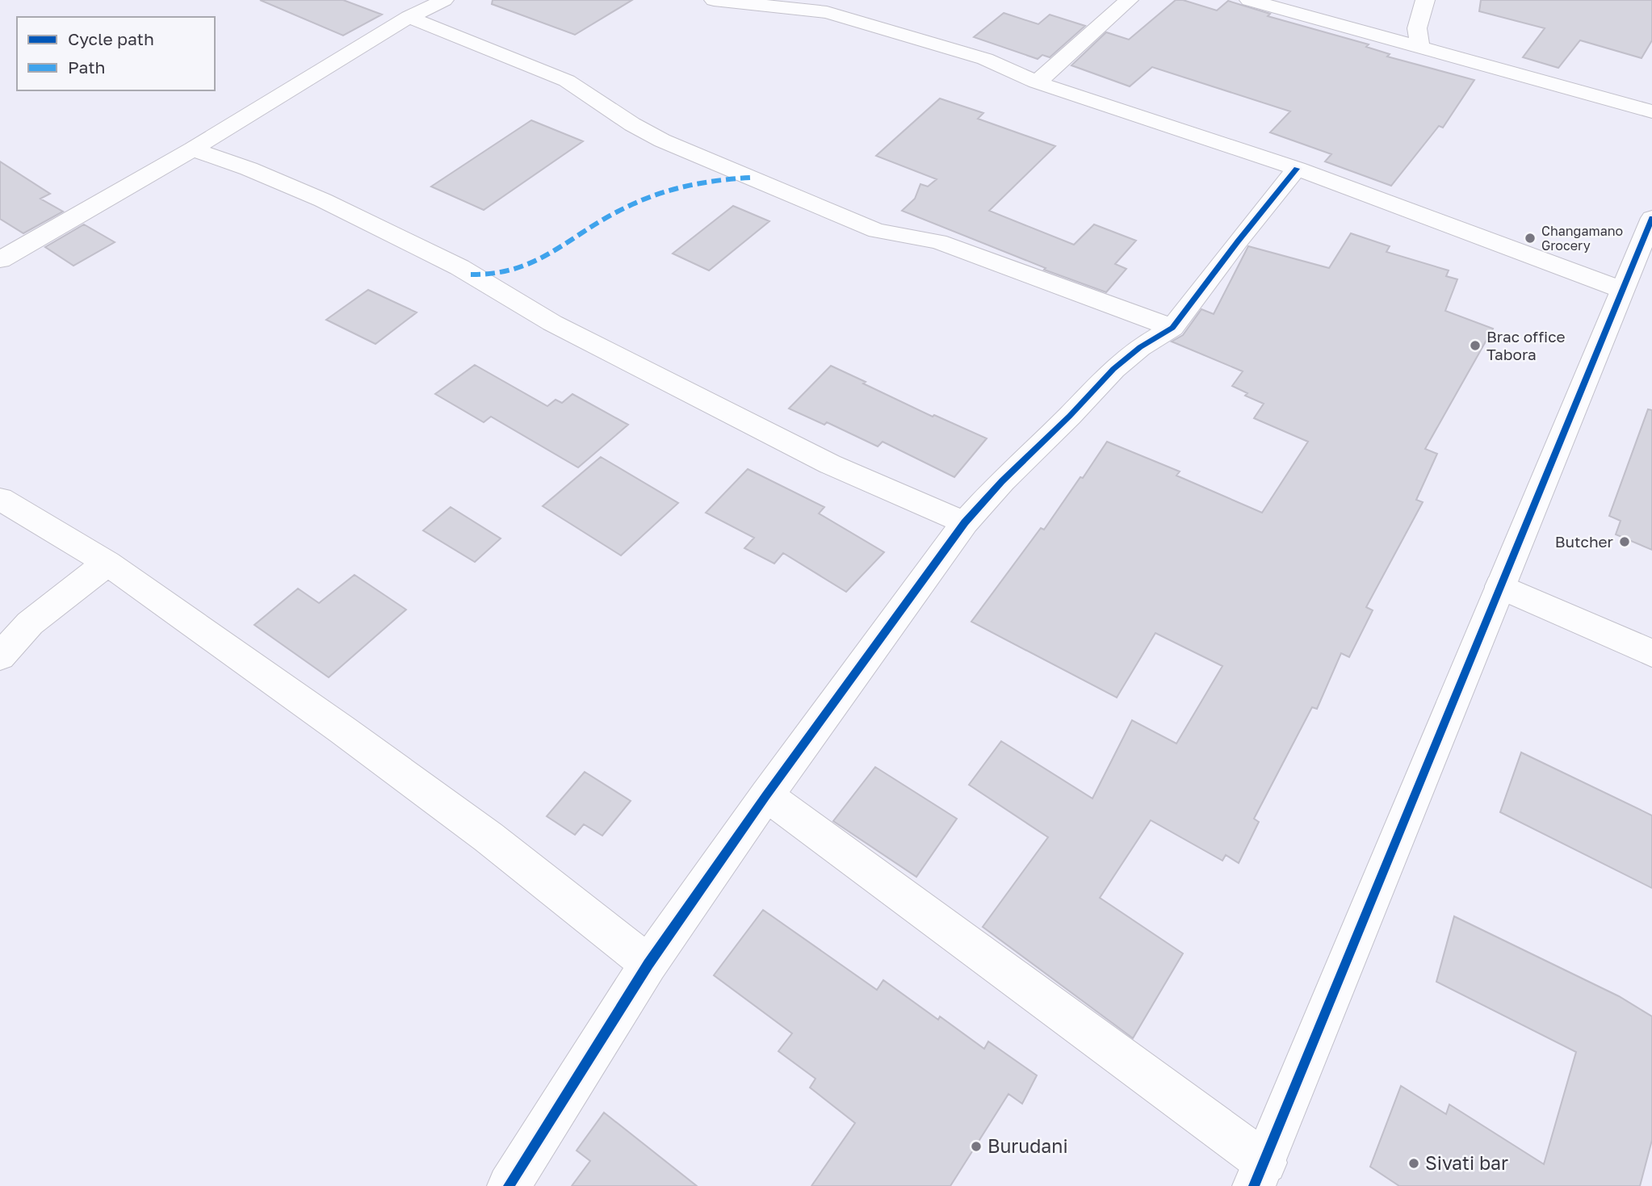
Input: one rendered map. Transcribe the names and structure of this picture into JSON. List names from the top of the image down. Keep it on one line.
{"places":["Changamano Grocery","Brac office Tabora","Butcher","Burudani","Sivati bar"],"legend":["Cycle path","Path"]}
